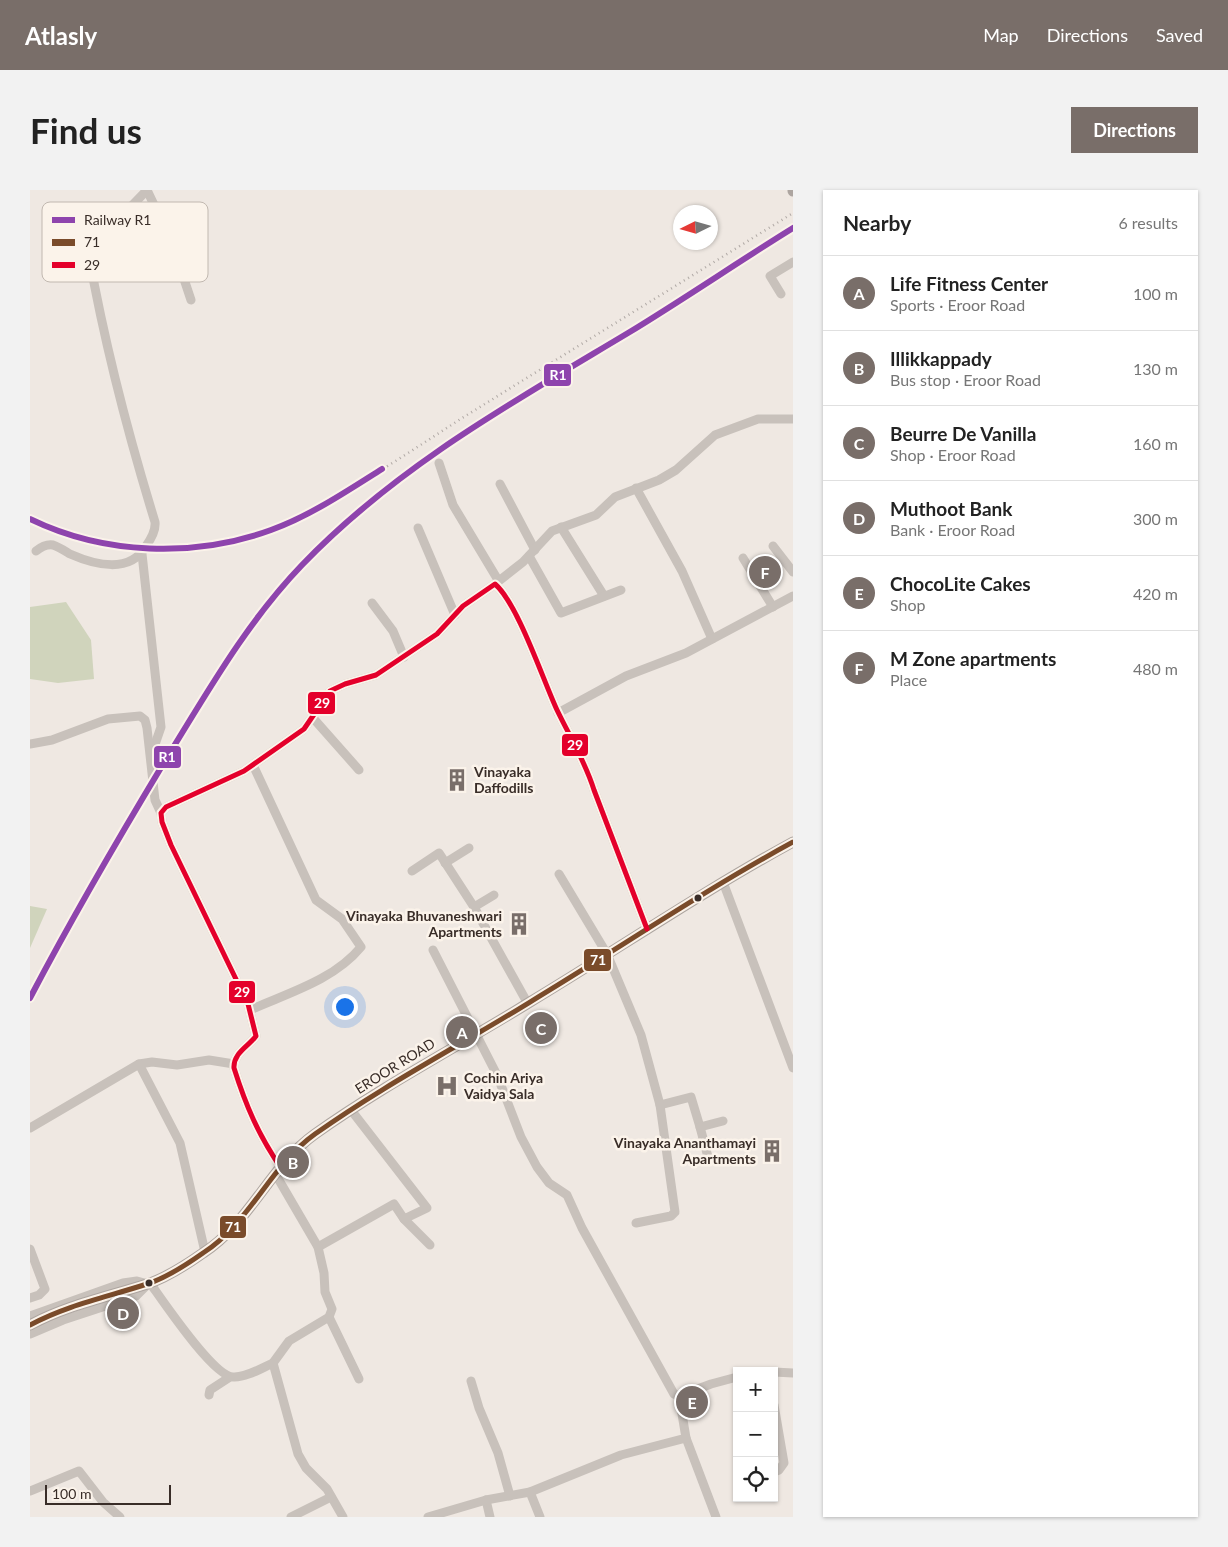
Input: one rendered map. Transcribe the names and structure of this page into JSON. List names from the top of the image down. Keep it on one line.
{"streets":{"main road":["EROOR ROAD"]},"places":{"building":["Vinayaka Daffodills","Vinayaka Bhuvaneshwari Apartments","Vinayaka Ananthamayi Apartments"],"hospital":["Cochin Ariya Vaidya Sala"]},"lines":["rail line R1","transit line 29","transit line 71"],"legend":["Railway R1","71","29"],"scale_bar":"100 m","north":"left","page":{"header":"Atlasly","nav":["Map","Directions","Saved"],"buttons":"Directions","title":"Find us","heading":["Nearby","6 results"],"list":[{"mark":"A","name":"Life Fitness Center","note":"Sports · Eroor Road","value":"100 m"},{"mark":"B","name":"Illikkappady","note":"Bus stop · Eroor Road","value":"130 m"},{"mark":"C","name":"Beurre De Vanilla","note":"Shop · Eroor Road","value":"160 m"},{"mark":"D","name":"Muthoot Bank","note":"Bank · Eroor Road","value":"300 m"},{"mark":"E","name":"ChocoLite Cakes","note":"Shop","value":"420 m"},{"mark":"F","name":"M Zone apartments","note":"Place","value":"480 m"}],"pins":["F","C","A","B","D","E"],"map_buttons":["+","−"],"scale":"100 m"}}
